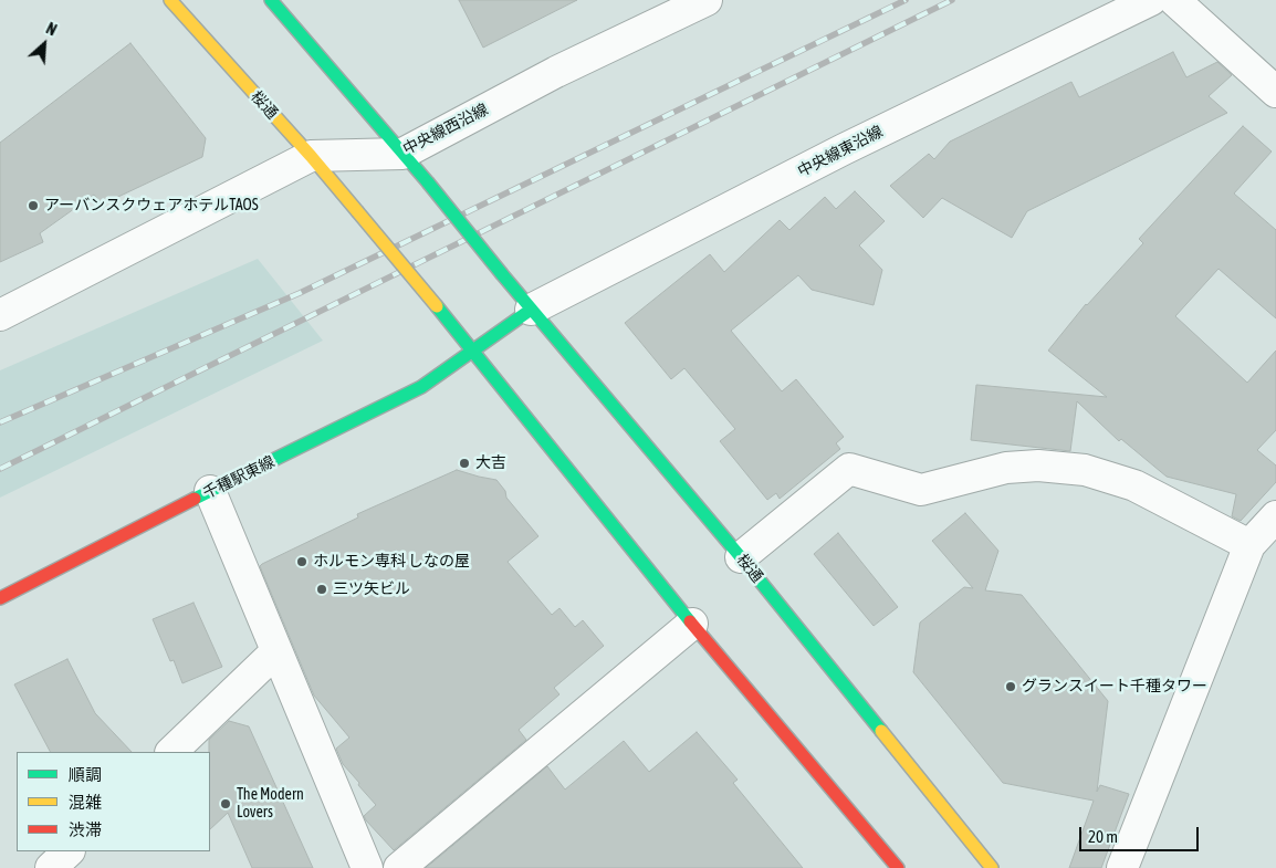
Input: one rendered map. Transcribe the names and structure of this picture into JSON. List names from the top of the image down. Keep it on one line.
{"streets":{"street":["桜通","中央線西沿線","中央線東沿線","千種駅東線"]},"crossings":[["桜通","中央線西沿線"],["桜通","中央線東沿線"],["桜通","千種駅東線"],["中央線東沿線","千種駅東線"]],"places":["アーバンスクウェアホテルTAOS","大吉","ホルモン専科 しなの屋","三ツ矢ビル","グランスイート千種タワー","The Modern Lovers"],"legend":["順調","混雑","渋滞"],"scale_bar":"20 m","north":"top right"}
